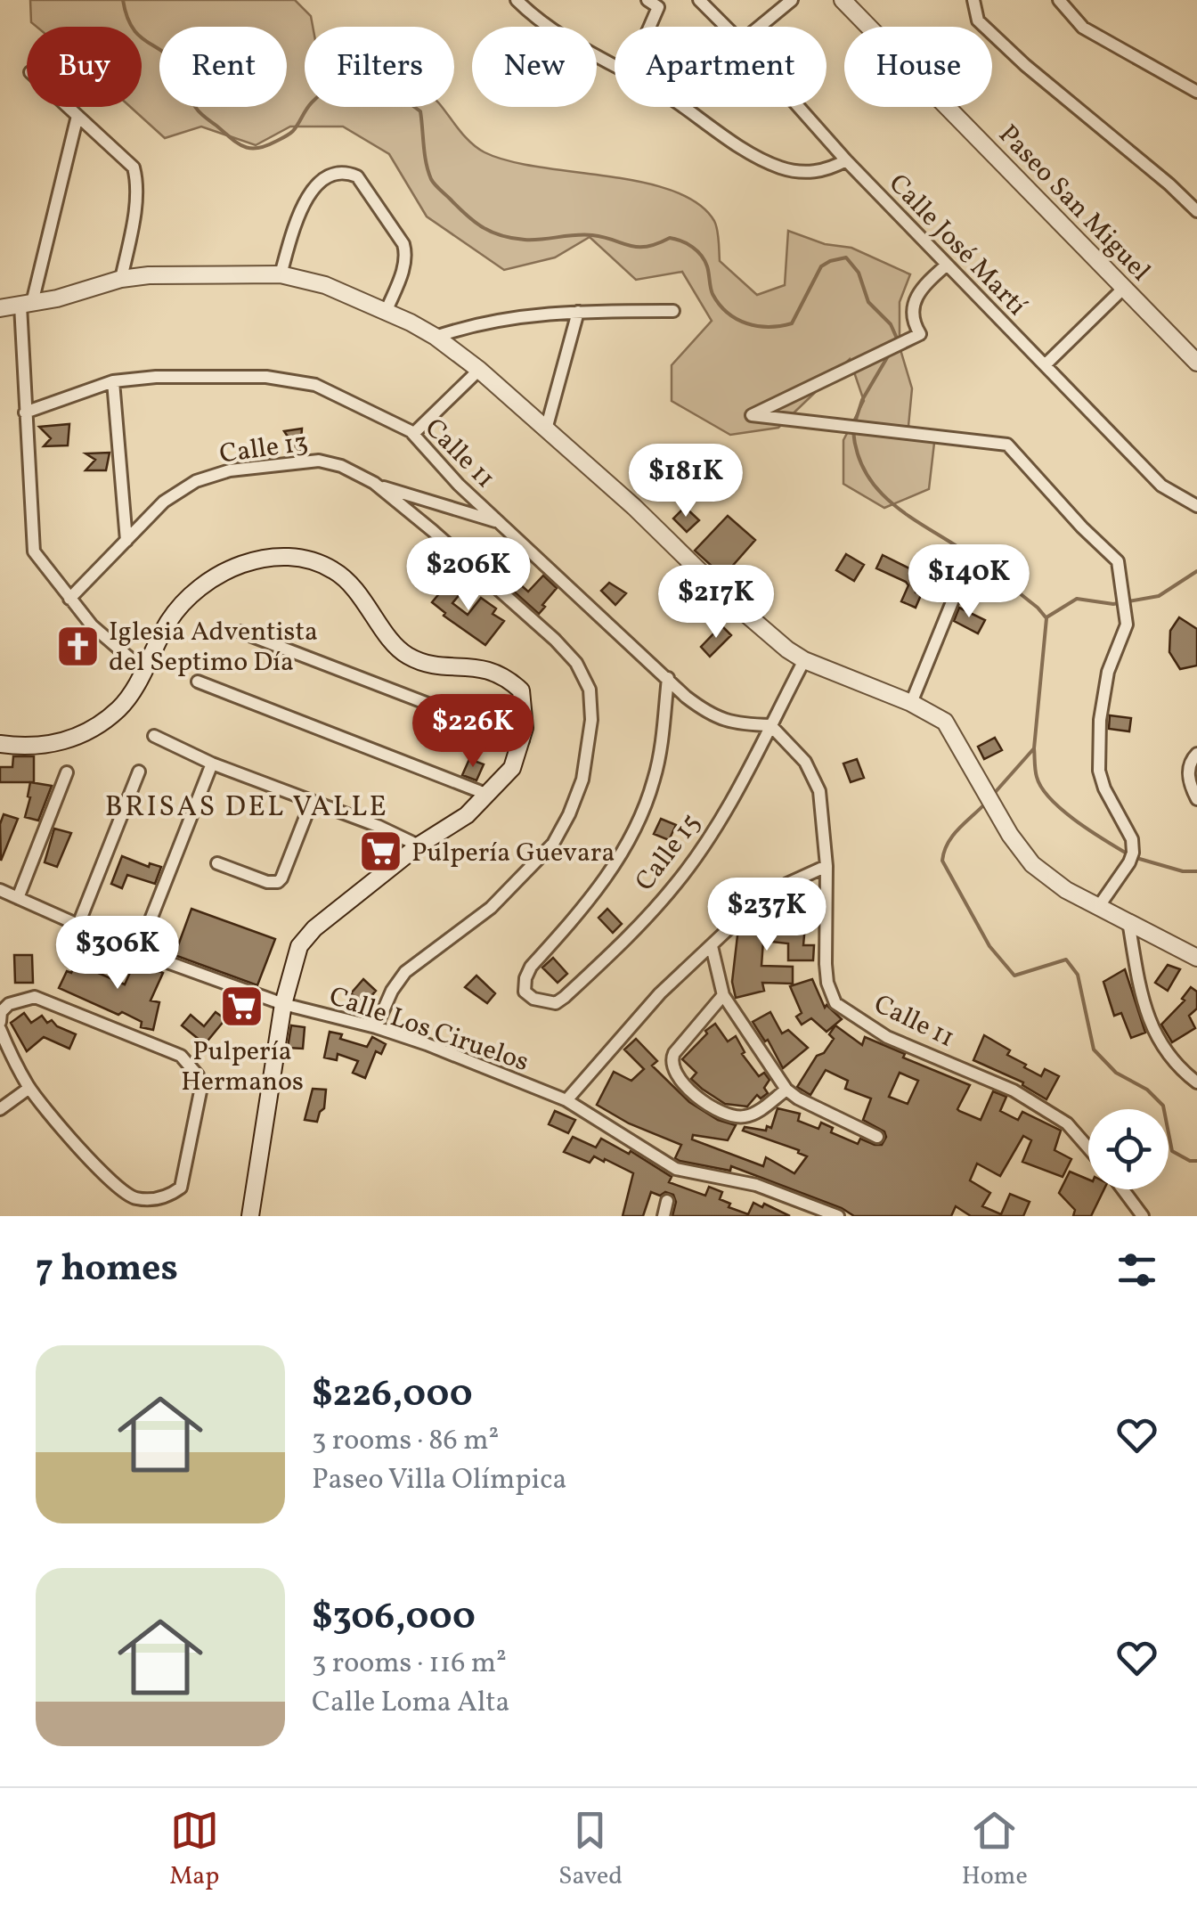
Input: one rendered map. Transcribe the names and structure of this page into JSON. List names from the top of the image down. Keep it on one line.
{"streets":{"street":["Paseo San Miguel","Calle José Martí","Calle 13","Calle 11","Calle 15","Calle Los Ciruelos"]},"crossings":[["Calle 13","Calle Los Ciruelos"],["Calle 11","Calle 15"]],"districts":["BRISAS DEL VALLE"],"places":{"church":["Iglesia Adventista del Septimo Día"],"supermarket":["Pulpería Guevara","Pulpería Hermanos"]},"page":{"chip":["Buy","Rent","Filters","New","Apartment","House"],"price":["$181K","$206K","$140K","$217K","$226K","$237K","$306K"],"heading":"7 homes","list":[{"name":"$226,000","note":"3 rooms · 86 m² · Paseo Villa Olímpica"},{"name":"$306,000","note":"3 rooms · 116 m² · Calle Loma Alta"}],"tabs":["Map","Saved","Home"]}}
